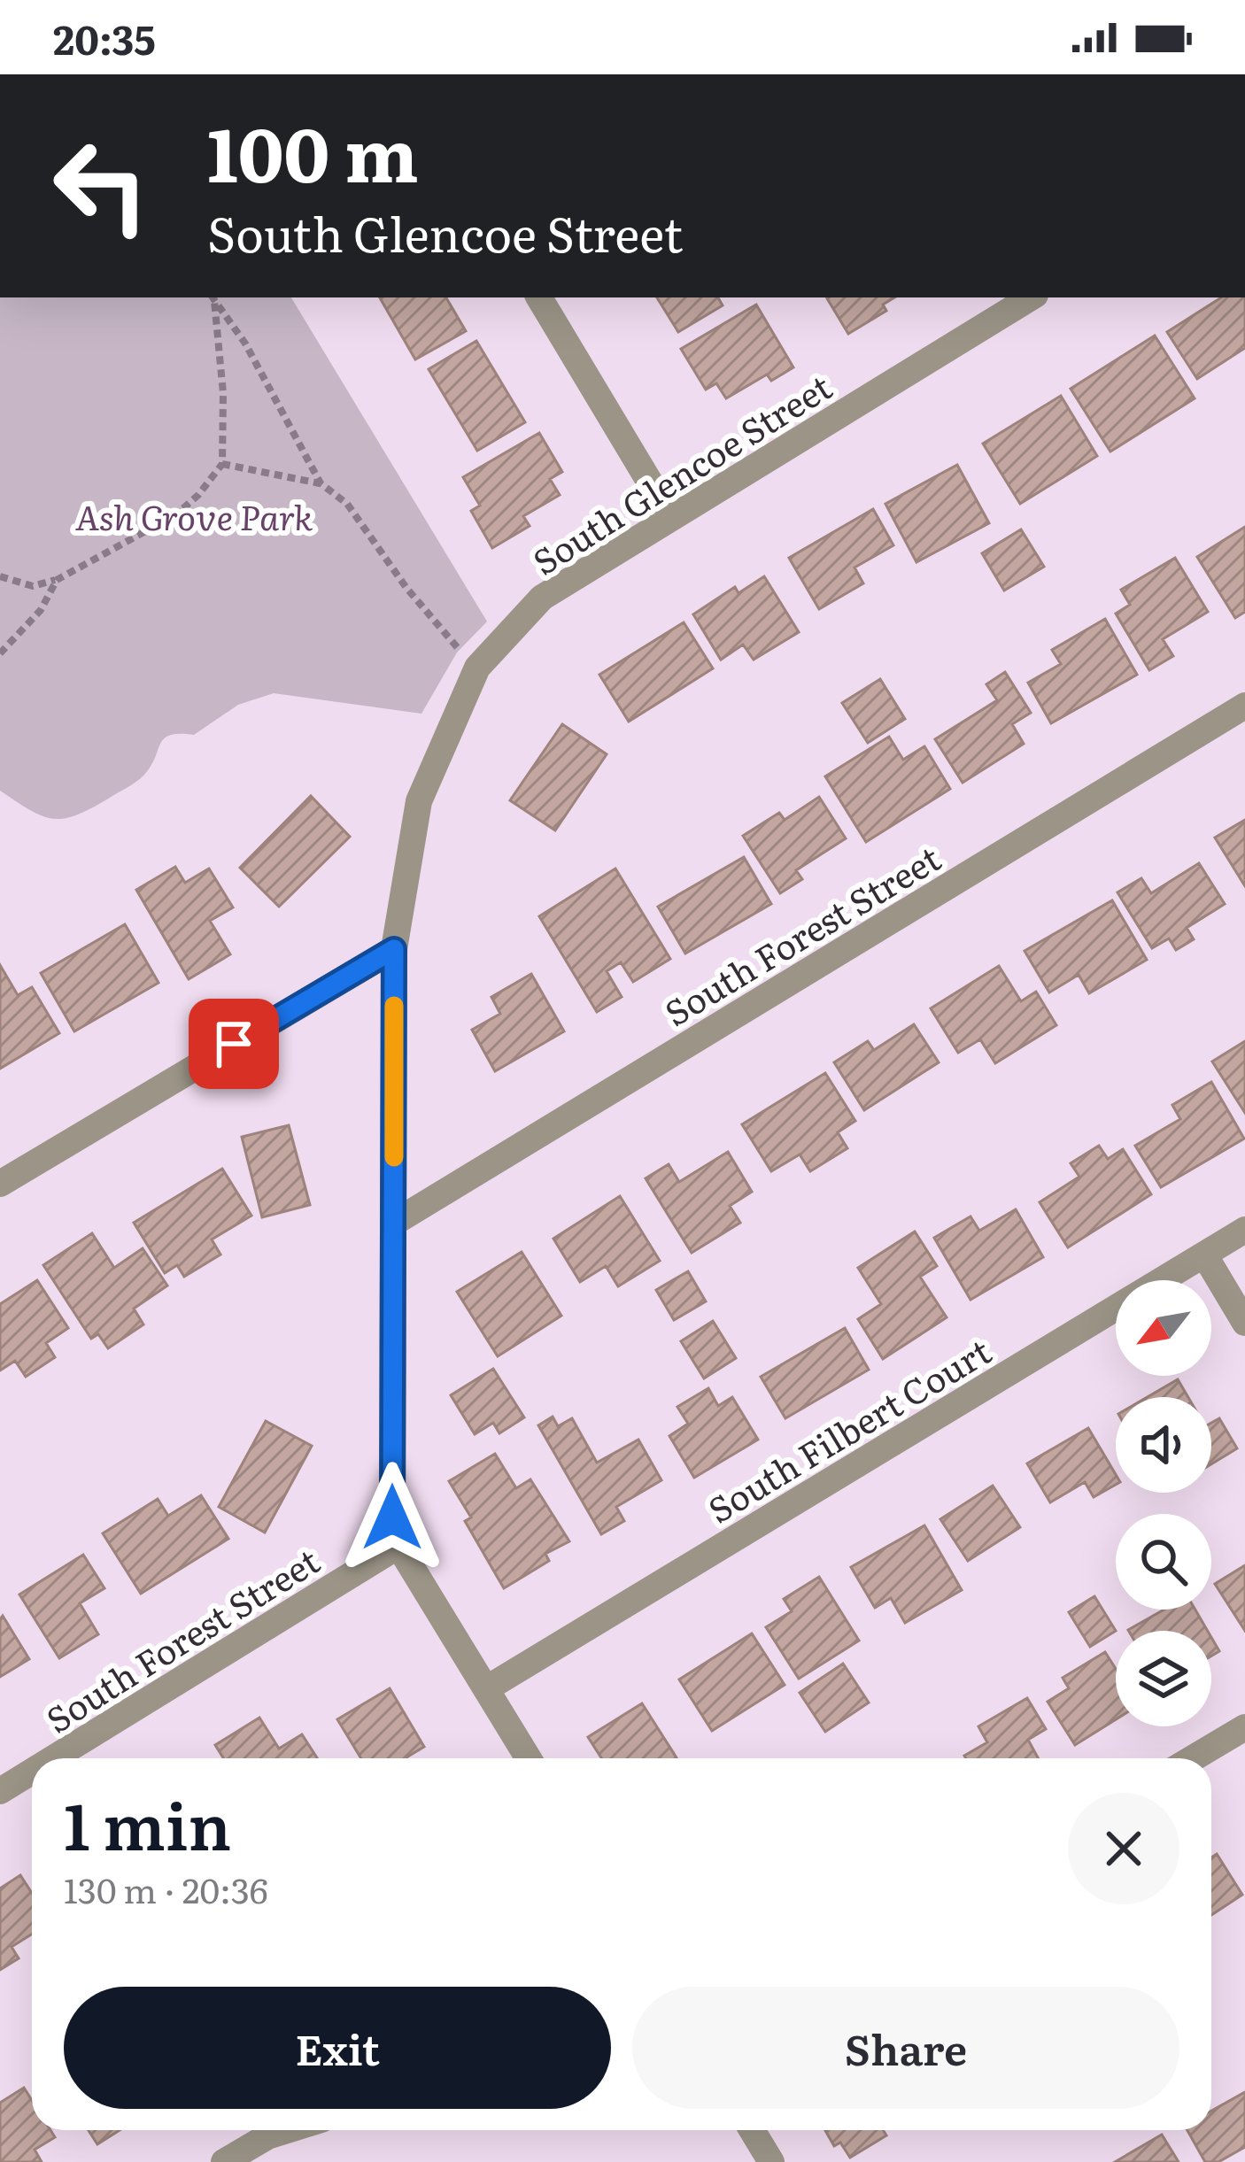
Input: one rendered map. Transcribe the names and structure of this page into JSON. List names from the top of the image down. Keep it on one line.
{"streets":{"street":["South Glencoe Street","South Forest Street","South Filbert Court"]},"crossings":[["South Glencoe Street","South Forest Street"]],"parks":["Ash Grove Park"],"north":"bottom left","page":{"status":"20:35","turn":["100 m","South Glencoe Street"],"heading":["1 min","130 m · 20:36"],"buttons":["Exit","Share"]}}
